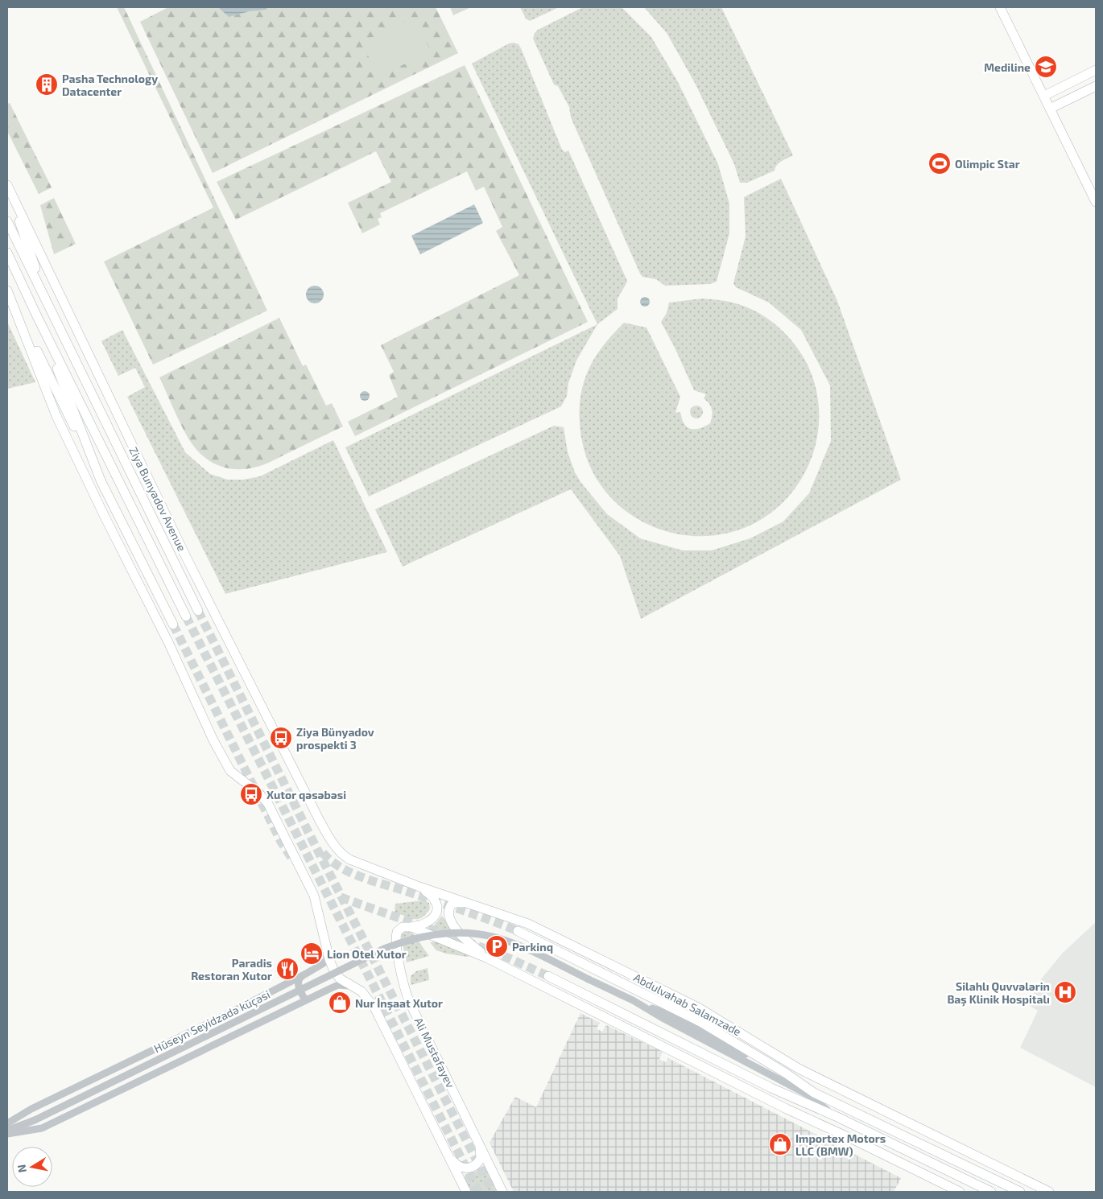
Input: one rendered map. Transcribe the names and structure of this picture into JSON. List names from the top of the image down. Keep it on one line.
{"streets":{"main road":["Ziya Bunyadov Avenue","Abdulvahab Salamzade","Ali Mustafayev"],"street":["Hüseyn Seyidzadə küçəsi"]},"crossings":[["Ziya Bunyadov Avenue","Abdulvahab Salamzade"]],"places":{"school or university":["Mediline"],"building":["Pasha Technology Datacenter"],"sports":["Olimpic Star"],"bus stop":["Ziya Bünyadov prospekti 3","Xutor qəsəbəsi"],"parking":["Parkinq"],"hotel":["Lion Otel Xutor"],"restaurant":["Paradis Restoran Xutor"],"hospital":["Silahlı Quvvələrin Baş Klinik Hospitalı"],"shop":["Nur İnşaat Xutor","Importex Motors LLC (BMW)"]},"north":"left"}
